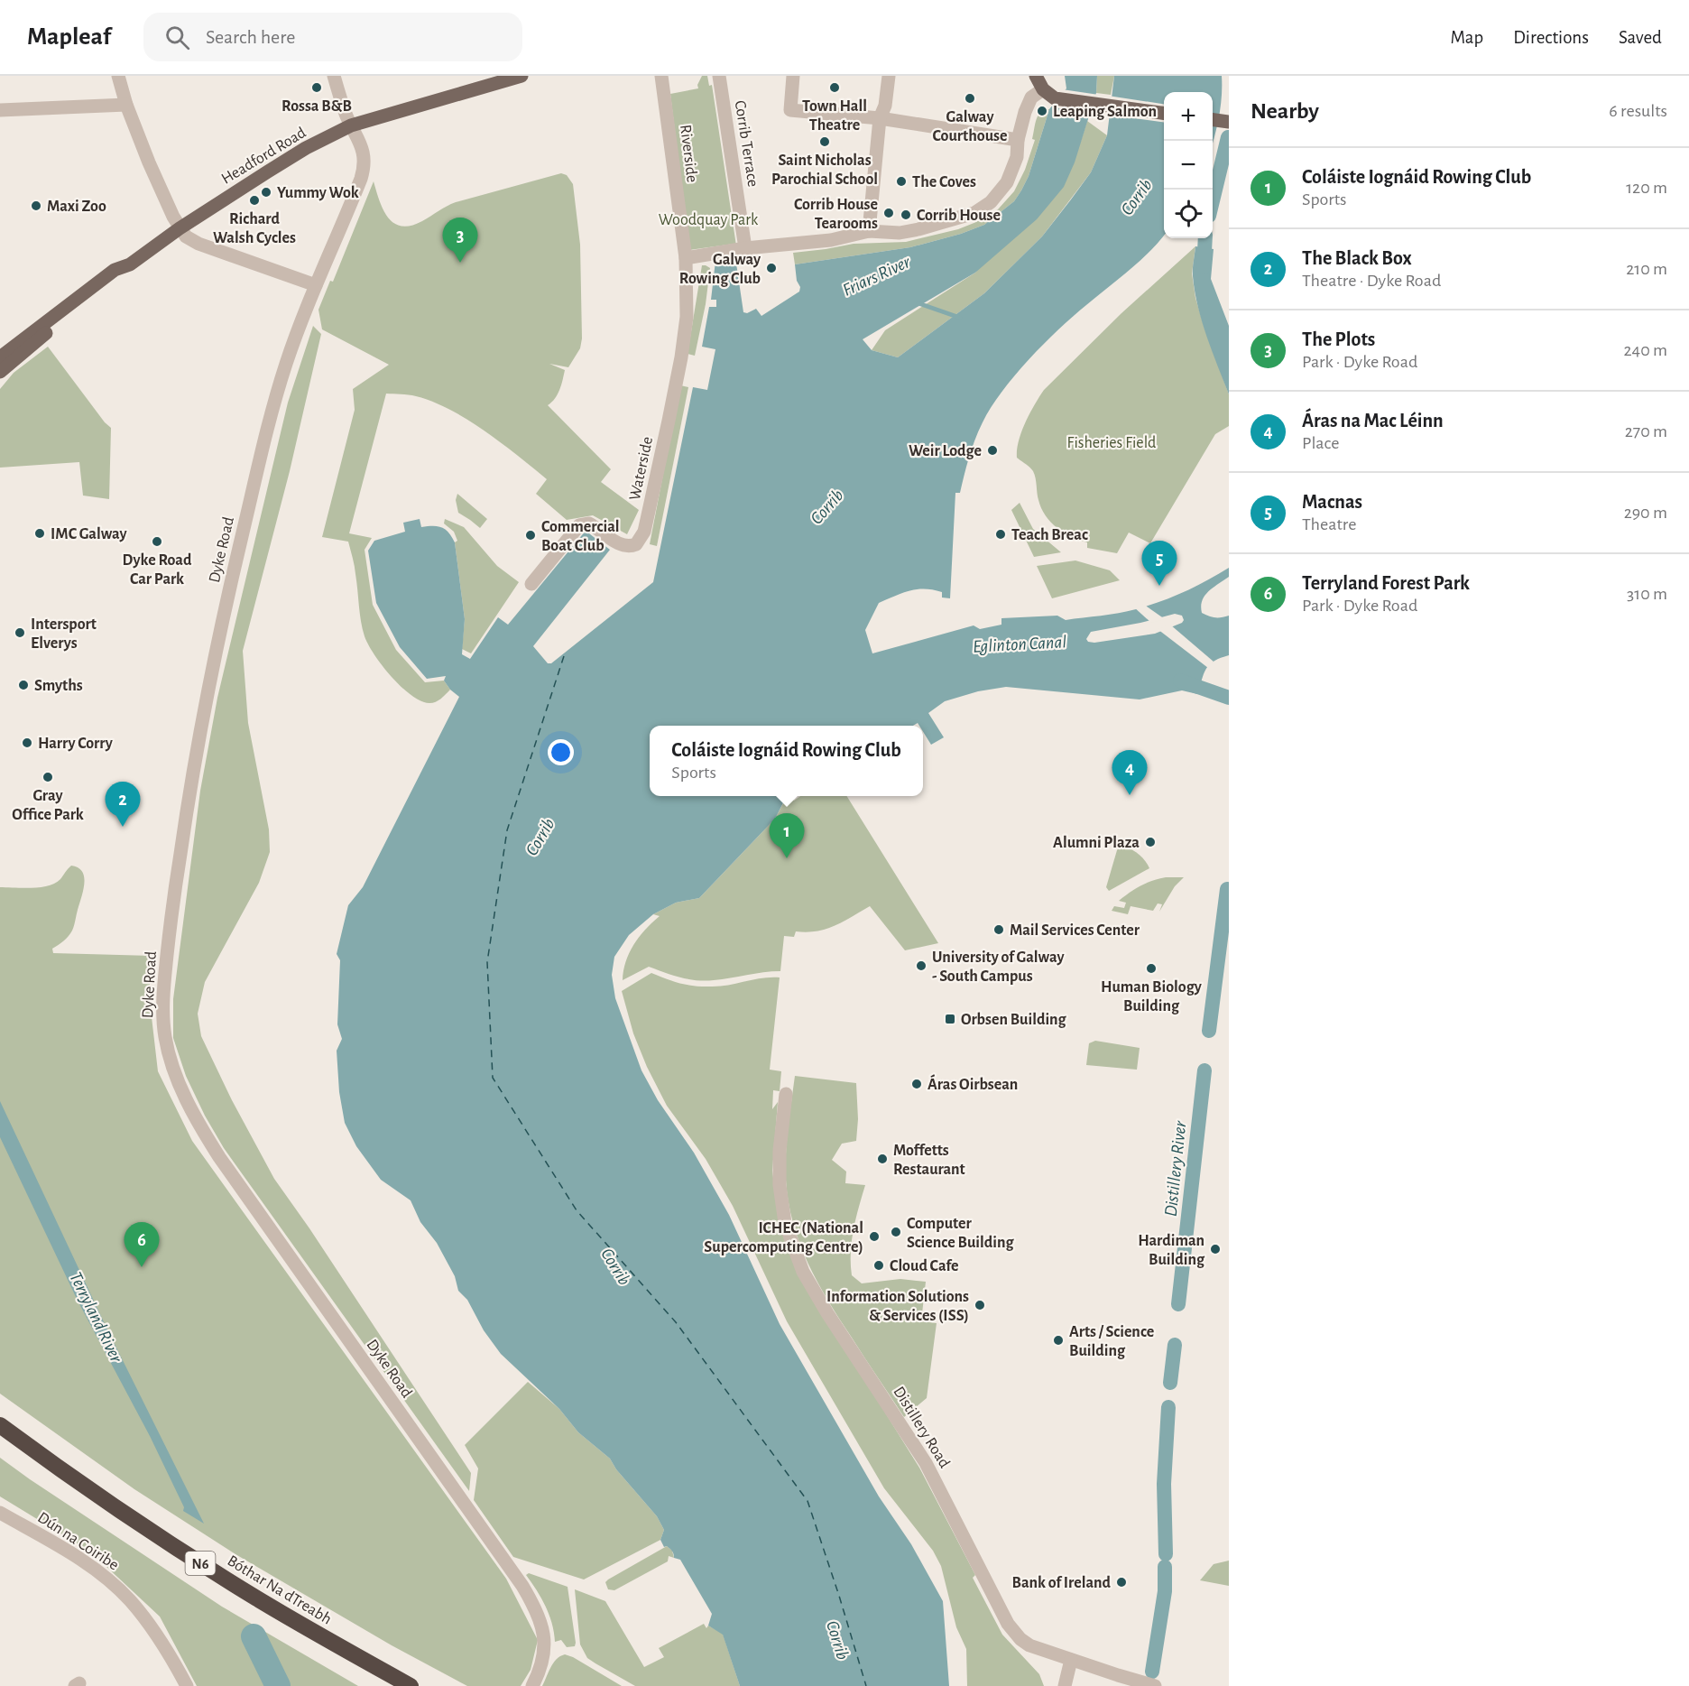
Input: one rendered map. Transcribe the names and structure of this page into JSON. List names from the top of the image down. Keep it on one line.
{"streets":{"highway":["N6","Bóthar Na dTreabh"],"main road":["Headford Road"],"street":["Corrib Terrace","Riverside","Waterside","Dyke Road","Distillery Road","Dún na Coiribe"]},"crossings":[["Riverside","Waterside"],["Headford Road","Dyke Road"]],"water":["Corrib","Friars River","Eglinton Canal","Distillery River","Terryland River"],"parks":["Woodquay Park","Fisheries Field"],"places":{"other":["Rossa B&B","Town Hall Theatre","Galway Courthouse","Leaping Salmon","Saint Nicholas Parochial School","The Coves","Yummy Wok","Richard Walsh Cycles","Maxi Zoo","Corrib House Tearooms","Corrib House","Galway Rowing Club","Weir Lodge","IMC Galway","Teach Breac","Commercial Boat Club","Dyke Road Car Park","Intersport Elverys","Smyths","Harry Corry","Gray Office Park","Alumni Plaza","Mail Services Center","University of Galway - South Campus","Human Biology Building","Áras Oirbsean","Moffetts Restaurant","Computer Science Building","ICHEC (National Supercomputing Centre)","Hardiman Building","Cloud Cafe","Information Solutions & Services (ISS)","Arts / Science Building","Bank of Ireland"],"transit":["Orbsen Building"]},"page":{"header":"Mapleaf","search":"Search here","nav":["Map","Directions","Saved"],"heading":["Nearby","6 results"],"map_buttons":["+","−"],"list":[{"mark":"1","name":"Coláiste Iognáid Rowing Club","note":"Sports","value":"120 m"},{"mark":"2","name":"The Black Box","note":"Theatre · Dyke Road","value":"210 m"},{"mark":"3","name":"The Plots","note":"Park · Dyke Road","value":"240 m"},{"mark":"4","name":"Áras na Mac Léinn","note":"Place","value":"270 m"},{"mark":"5","name":"Macnas","note":"Theatre","value":"290 m"},{"mark":"6","name":"Terryland Forest Park","note":"Park · Dyke Road","value":"310 m"}],"pins":["3","5","4","2","1","6"],"popup":["Coláiste Iognáid Rowing Club","Sports"]}}
